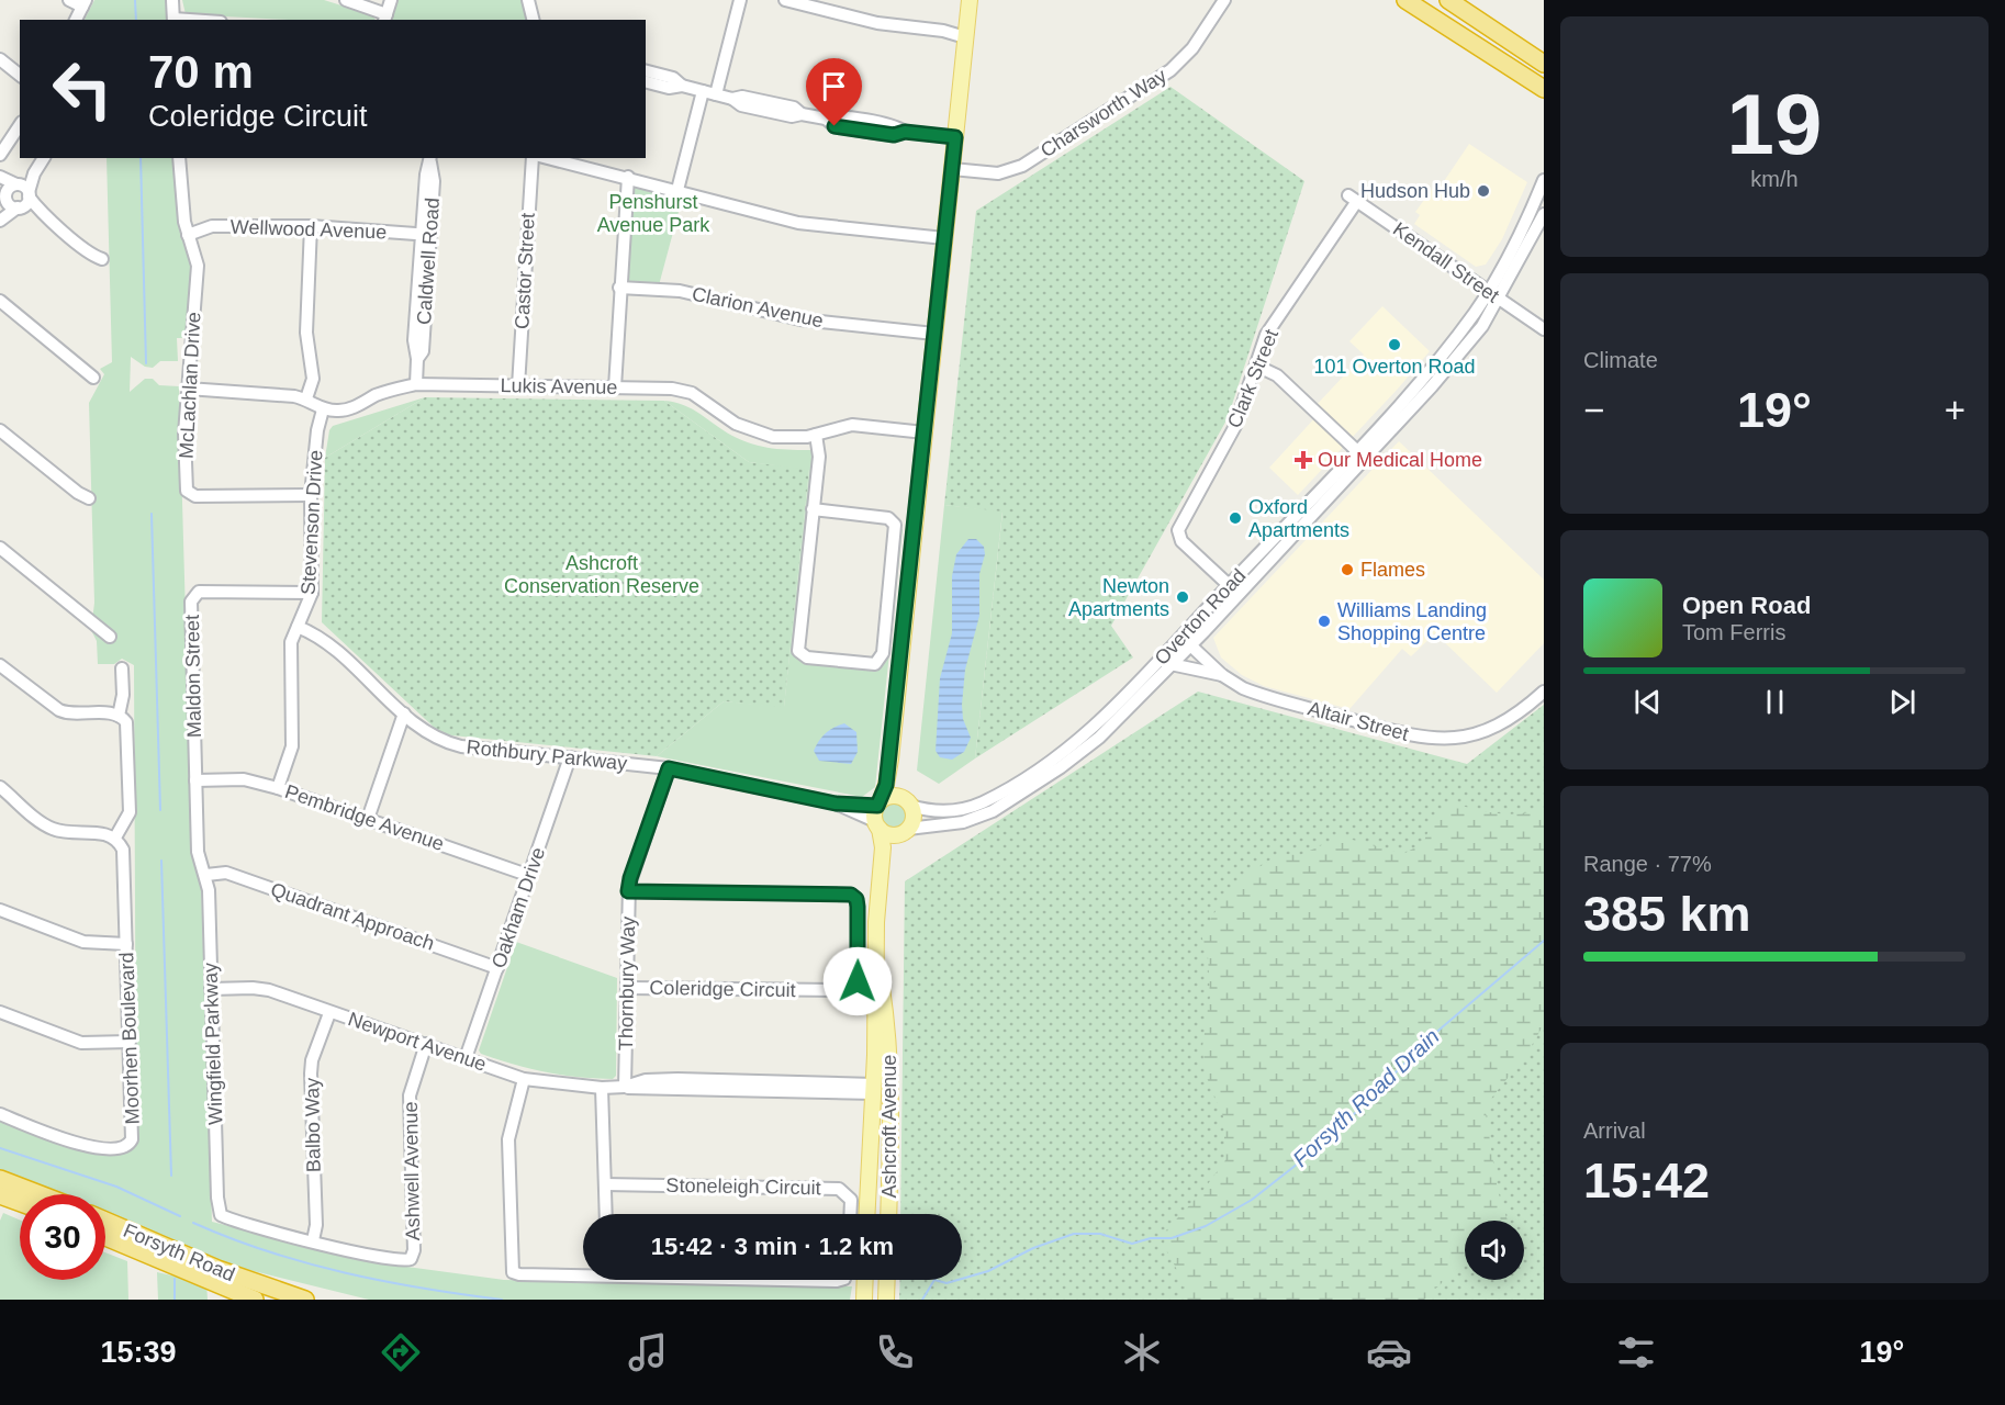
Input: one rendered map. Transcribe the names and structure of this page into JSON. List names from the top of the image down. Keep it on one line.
{"streets":{"highway":["Forsyth Road"],"main road":["Ashcroft Avenue"],"street":["Charsworth Way","Wellwood Avenue","Caldwell Road","Kendall Street","Castor Street","Clarion Avenue","Clark Street","McLachlan Drive","Lukis Avenue","Stevenson Drive","Overton Road","Maldon Street","Altair Street","Rothbury Parkway","Pembridge Avenue","Oakham Drive","Quadrant Approach","Thornbury Way","Coleridge Circuit","Moorhen Boulevard","Newport Avenue","Wingfield Parkway","Balbo Way","Ashwell Avenue","Stoneleigh Circuit"]},"crossings":[["Wellwood Avenue","Caldwell Road"],["Wellwood Avenue","McLachlan Drive"],["Caldwell Road","Lukis Avenue"],["Kendall Street","Clark Street"],["Kendall Street","Overton Road"],["Castor Street","Lukis Avenue"],["Clark Street","Overton Road"],["McLachlan Drive","Stevenson Drive"],["Lukis Avenue","Stevenson Drive"],["Stevenson Drive","Maldon Street"],["Stevenson Drive","Rothbury Parkway"],["Stevenson Drive","Pembridge Avenue"],["Overton Road","Altair Street"],["Overton Road","Rothbury Parkway"],["Overton Road","Ashcroft Avenue"],["Maldon Street","Pembridge Avenue"],["Maldon Street","Quadrant Approach"],["Maldon Street","Wingfield Parkway"],["Rothbury Parkway","Oakham Drive"],["Rothbury Parkway","Thornbury Way"],["Rothbury Parkway","Ashcroft Avenue"],["Pembridge Avenue","Oakham Drive"],["Oakham Drive","Quadrant Approach"],["Oakham Drive","Newport Avenue"],["Quadrant Approach","Wingfield Parkway"],["Thornbury Way","Coleridge Circuit"],["Thornbury Way","Newport Avenue"],["Newport Avenue","Wingfield Parkway"],["Newport Avenue","Balbo Way"],["Newport Avenue","Ashcroft Avenue"],["Newport Avenue","Ashwell Avenue"],["Wingfield Parkway","Ashwell Avenue"],["Balbo Way","Ashwell Avenue"]],"water":["Forsyth Road Drain"],"parks":["Penshurst Avenue Park","Ashcroft Conservation Reserve"],"places":{"other":["Hudson Hub","101 Overton Road","Oxford Apartments","Flames","Newton Apartments","Williams Landing Shopping Centre"],"health":["Our Medical Home"]},"page":{"tile":[["19","km/h"],"Climate",["Range · 77%","385 km"],["Arrival","15:42"]],"turn":["70 m","Coleridge Circuit"],"heat":["−","19°","+"],"song":["Open Road","Tom Ferris"],"limit":"30","trip":"15:42 · 3 min · 1.2 km","tabs":["15:39","19°"]}}
